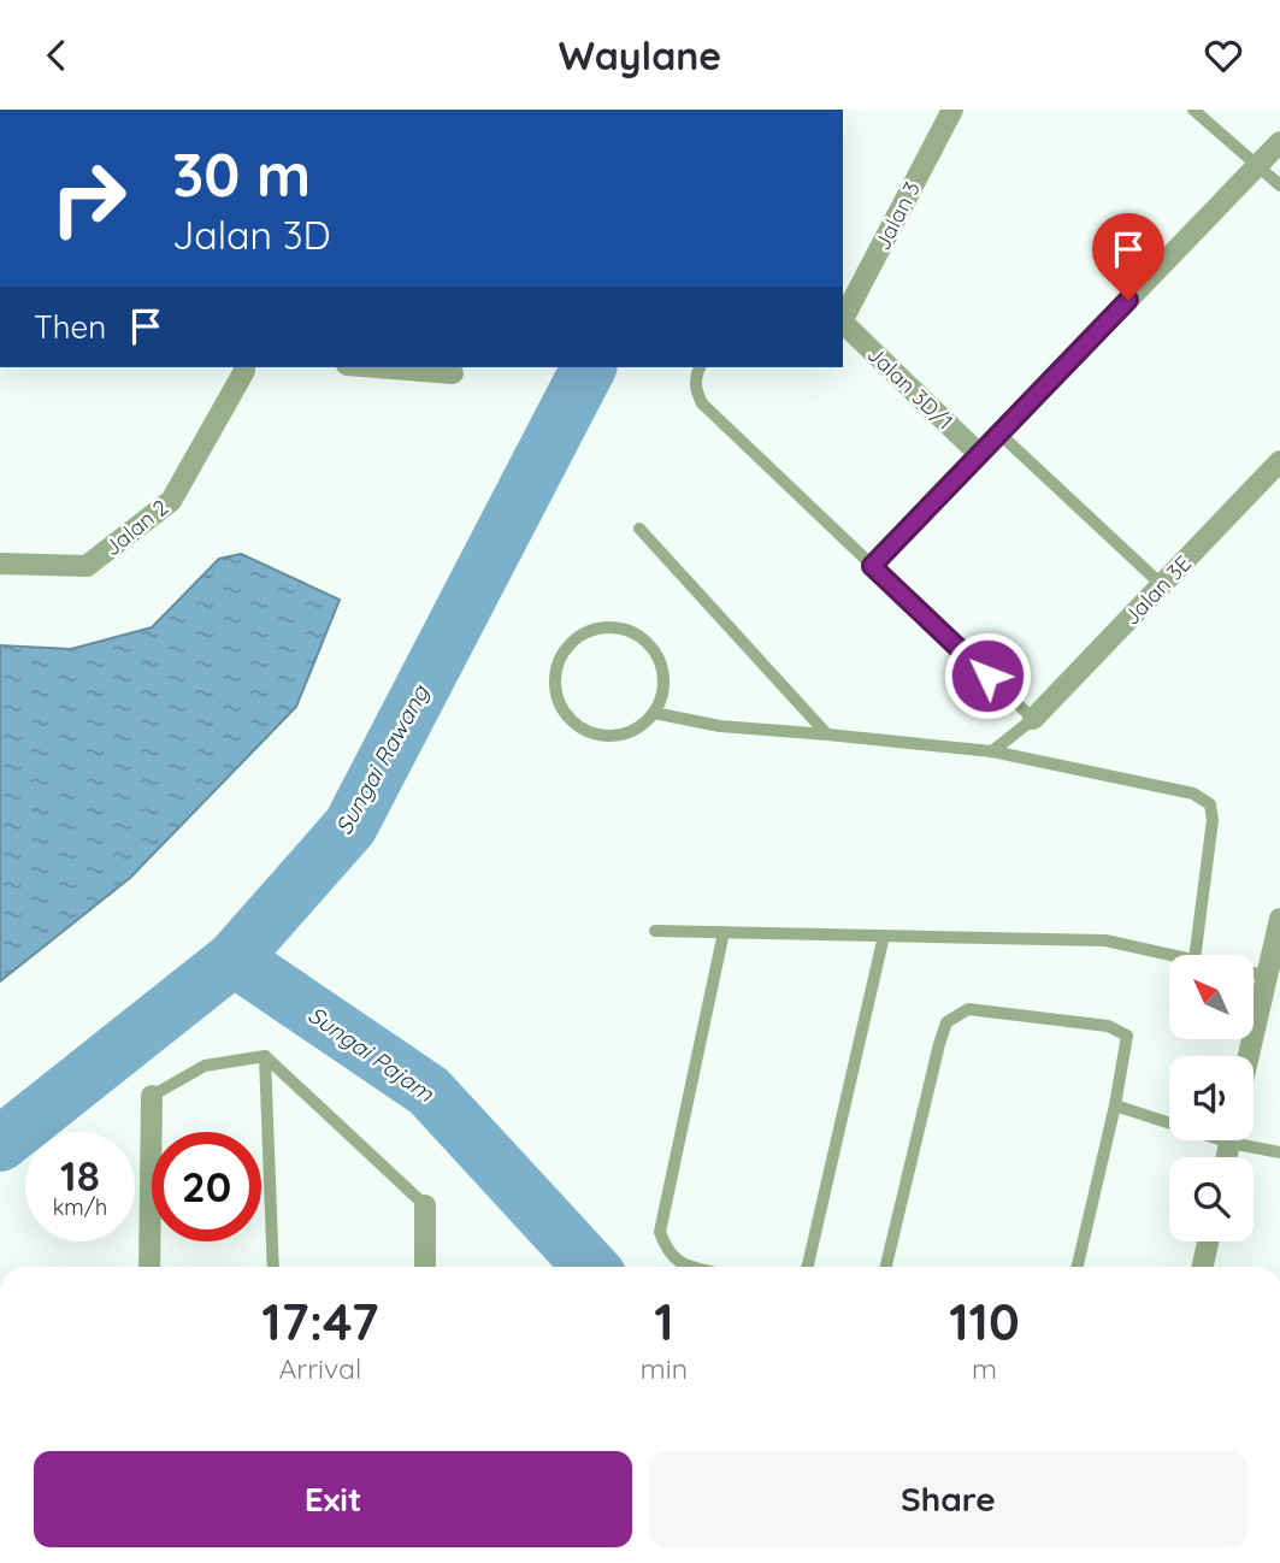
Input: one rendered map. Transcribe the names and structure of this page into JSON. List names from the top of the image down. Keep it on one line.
{"streets":{"street":["Jalan 3","Jalan 3D/1","Jalan 2","Jalan 3E"]},"water":["Sungai Rawang","Sungai Pajam"],"north":"top left","page":{"header":"Waylane","turn":["30 m","Jalan 3D"],"then":"Then","speed":"18 km/h","limit":"20","eta":["17:47","Arrival","1","min","110","m"],"buttons":["Exit","Share"]}}
